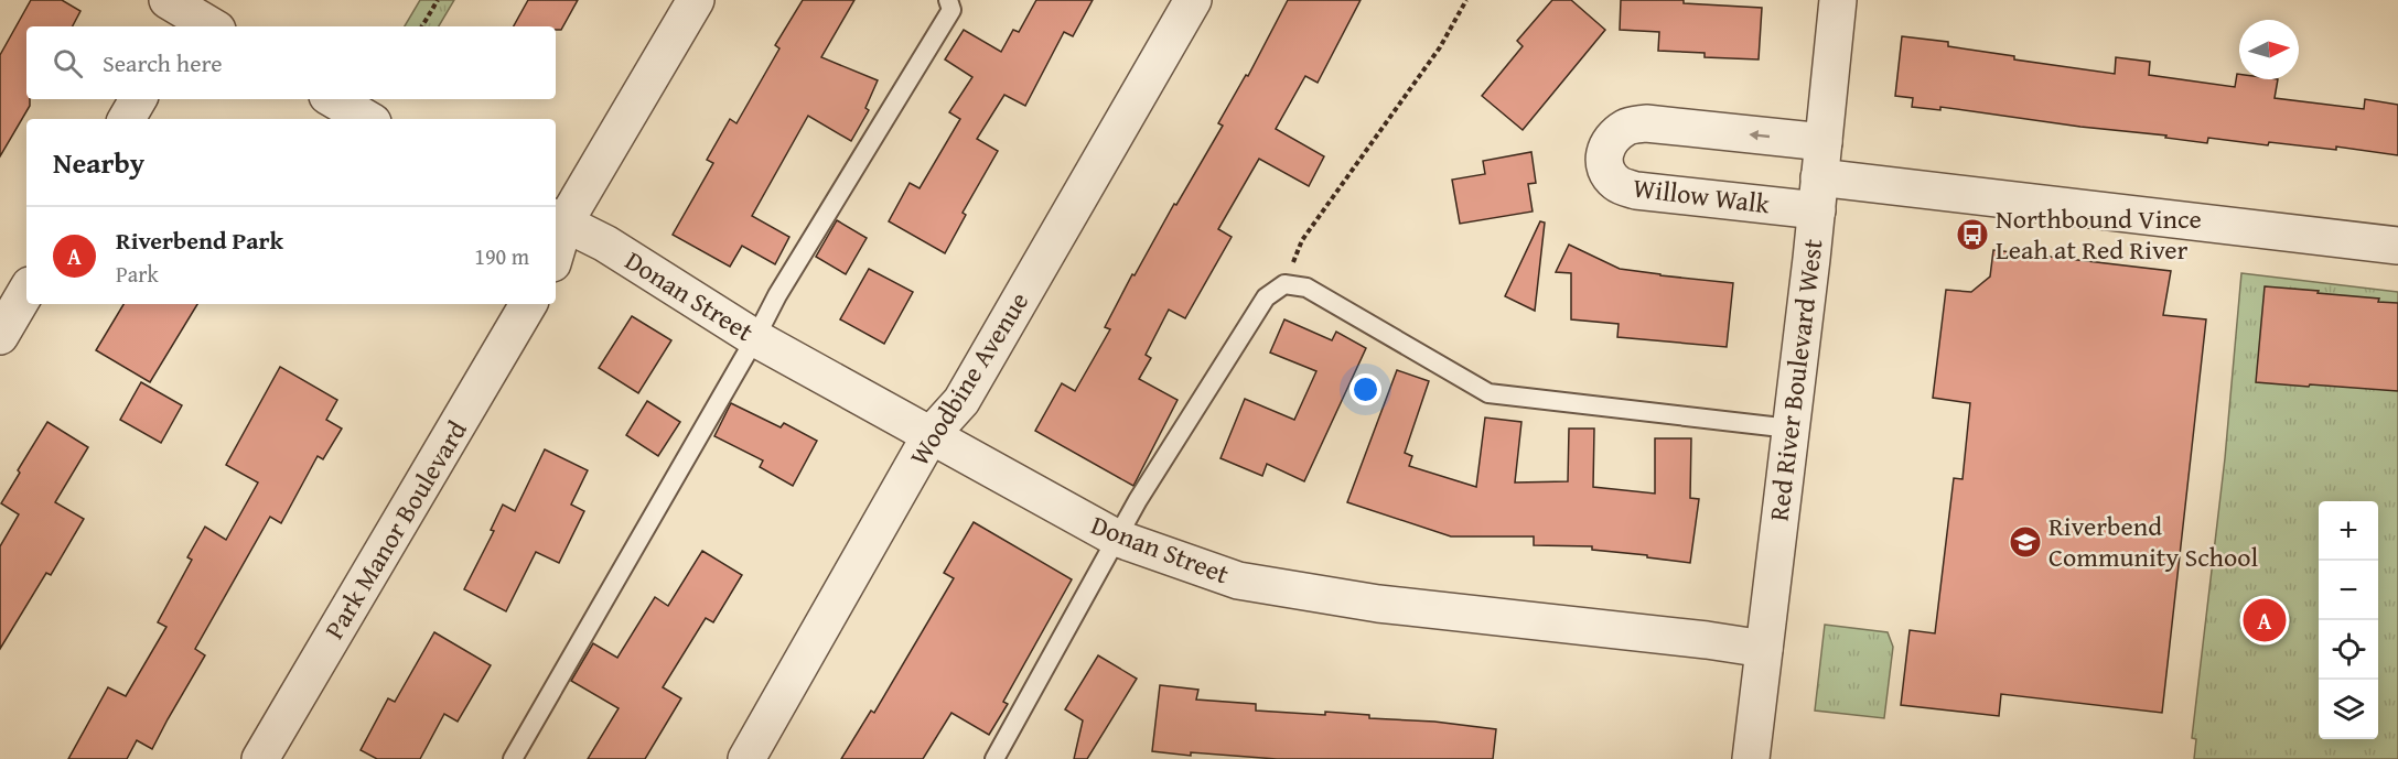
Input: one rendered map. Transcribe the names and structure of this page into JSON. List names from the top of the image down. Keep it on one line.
{"streets":{"street":["Willow Walk","Donan Street","Woodbine Avenue","Red River Boulevard West","Park Manor Boulevard"]},"crossings":[["Willow Walk","Red River Boulevard West"],["Donan Street","Woodbine Avenue"],["Donan Street","Red River Boulevard West"]],"places":{"bus stop":["Northbound Vince Leah at Red River"],"school or university":["Riverbend Community School"]},"north":"right","page":{"search":"Search here","heading":"Nearby","list":[{"mark":"A","name":"Riverbend Park","note":"Park","value":"190 m"}],"map_buttons":["+","−"],"pins":"A"}}
